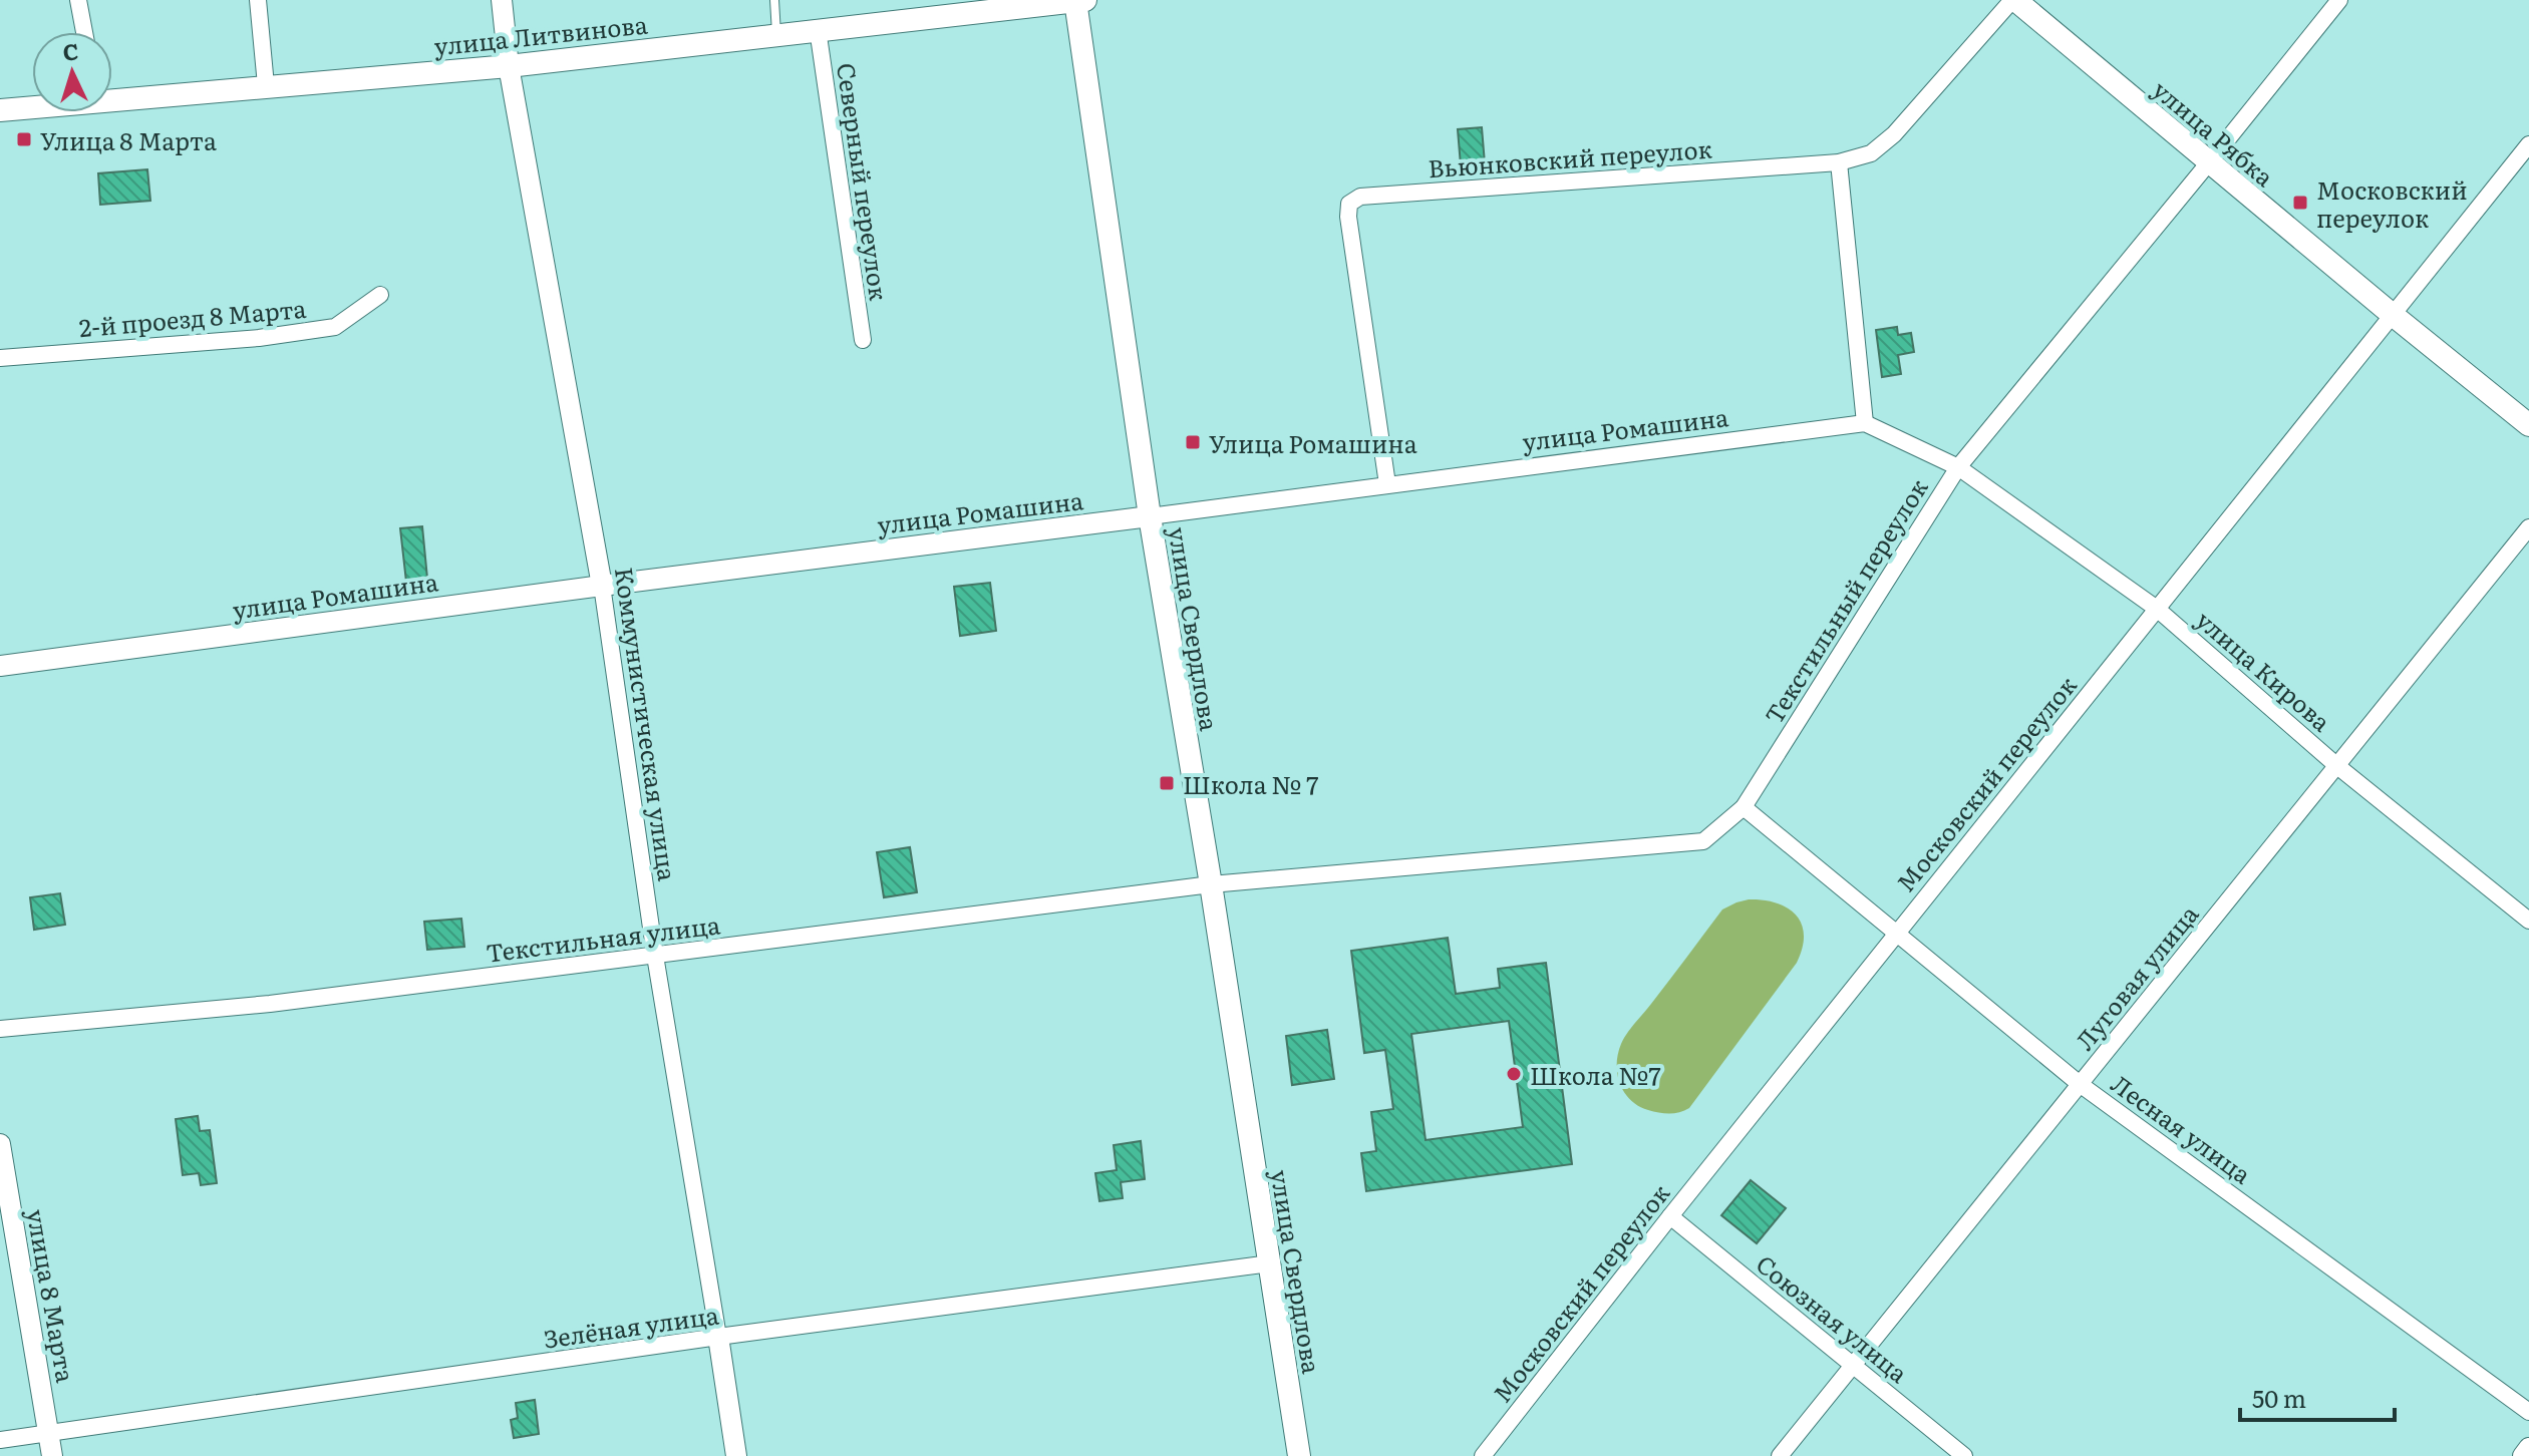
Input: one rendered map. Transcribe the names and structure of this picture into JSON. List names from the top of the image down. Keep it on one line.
{"streets":{"main road":["улица Литвинова","улица Рябка","улица Свердлова"],"street":["Вьюнковский переулок","Северный переулок","2-й проезд 8 Марта","улица Ромашина","Текстильный переулок","улица Кирова","Коммунистическая улица","Московский переулок","Текстильная улица","Луговая улица","Лесная улица","улица 8 Марта","Союзная улица","Зелёная улица"]},"crossings":[["улица Литвинова","Северный переулок"],["улица Литвинова","улица Свердлова"],["улица Литвинова","Коммунистическая улица"],["улица Рябка","Вьюнковский переулок"],["улица Рябка","Текстильный переулок"],["улица Рябка","Московский переулок"],["Вьюнковский переулок","улица Ромашина"],["улица Ромашина","улица Свердлова"],["улица Ромашина","Коммунистическая улица"],["Текстильный переулок","улица Свердлова"],["Текстильный переулок","улица Кирова"],["Текстильный переулок","Текстильная улица"],["Текстильный переулок","Лесная улица"],["улица Свердлова","Текстильная улица"],["улица Свердлова","Зелёная улица"],["улица Кирова","Московский переулок"],["улица Кирова","Луговая улица"],["Коммунистическая улица","Текстильная улица"],["Коммунистическая улица","Зелёная улица"],["Московский переулок","Лесная улица"],["Московский переулок","Союзная улица"],["Луговая улица","Лесная улица"],["Луговая улица","Союзная улица"],["улица 8 Марта","Зелёная улица"]],"places":{"transit":["Улица 8 Марта","Московский переулок","Улица Ромашина","Школа № 7"],"other":["Школа №7"]},"scale_bar":"50 m","north":"top"}
